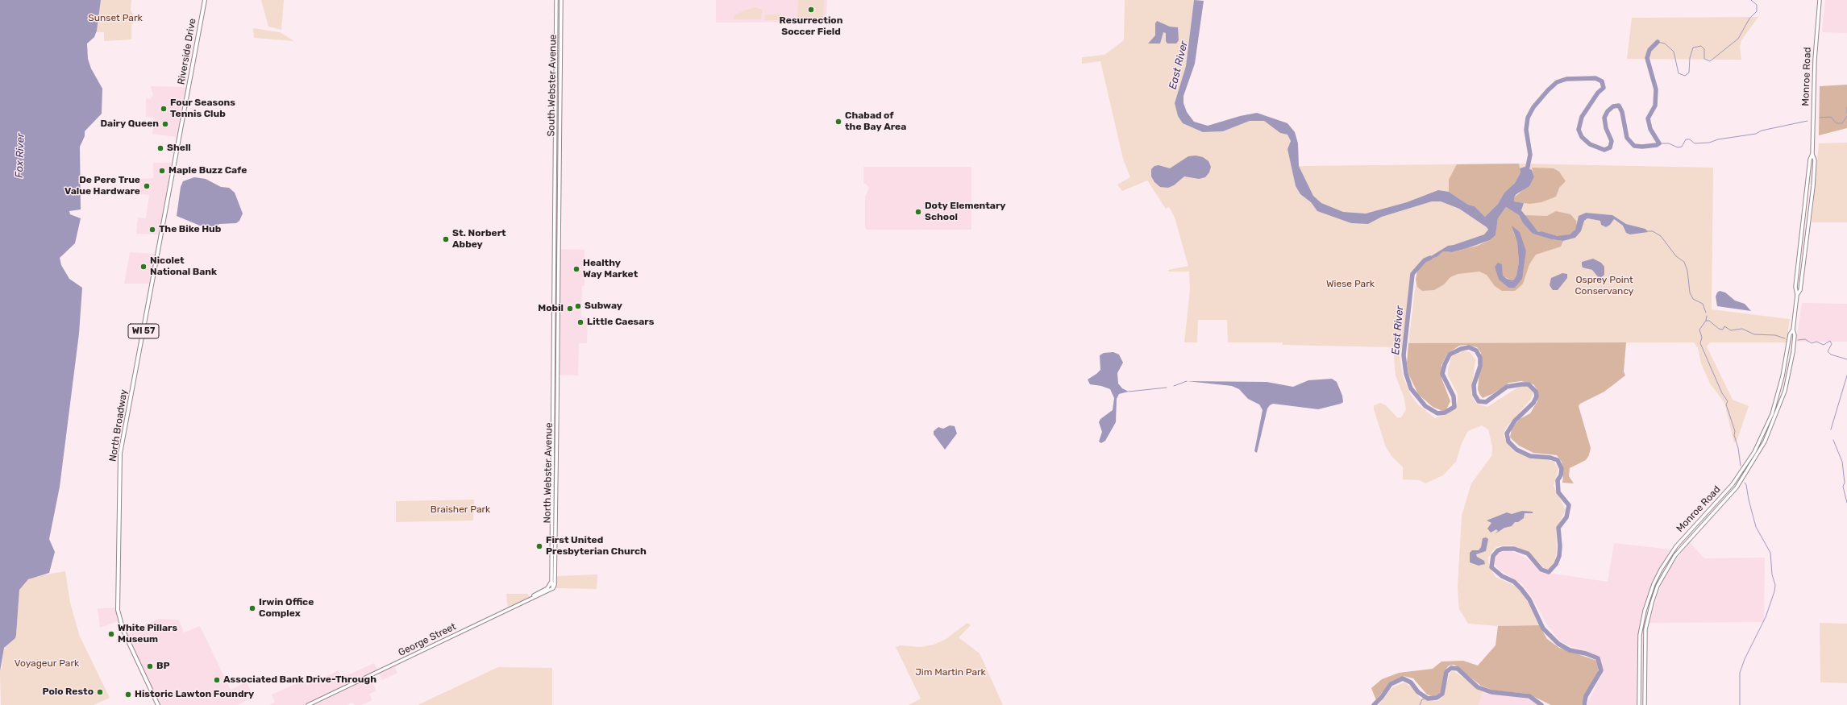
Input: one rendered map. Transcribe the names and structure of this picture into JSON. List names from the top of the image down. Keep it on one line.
{"streets":{"main road":["Riverside Drive","Monroe Road","South Webster Avenue","WI 57","North Broadway","North Webster Avenue","George Street"]},"crossings":[["Riverside Drive","North Broadway"],["South Webster Avenue","North Webster Avenue"],["North Webster Avenue","George Street"]],"water":["East River","Fox River"],"parks":["Sunset Park","Osprey Point Conservancy","Wiese Park","Braisher Park","Voyageur Park","Jim Martin Park"],"places":["Resurrection Soccer Field","Four Seasons Tennis Club","Chabad of the Bay Area","Dairy Queen","Shell","Maple Buzz Cafe","De Pere True Value Hardware","Doty Elementary School","The Bike Hub","St. Norbert Abbey","Nicolet National Bank","Healthy Way Market","Subway","Mobil","Little Caesars","First United Presbyterian Church","Irwin Office Complex","White Pillars Museum","BP","Associated Bank Drive-Through","Polo Resto","Historic Lawton Foundry"]}
